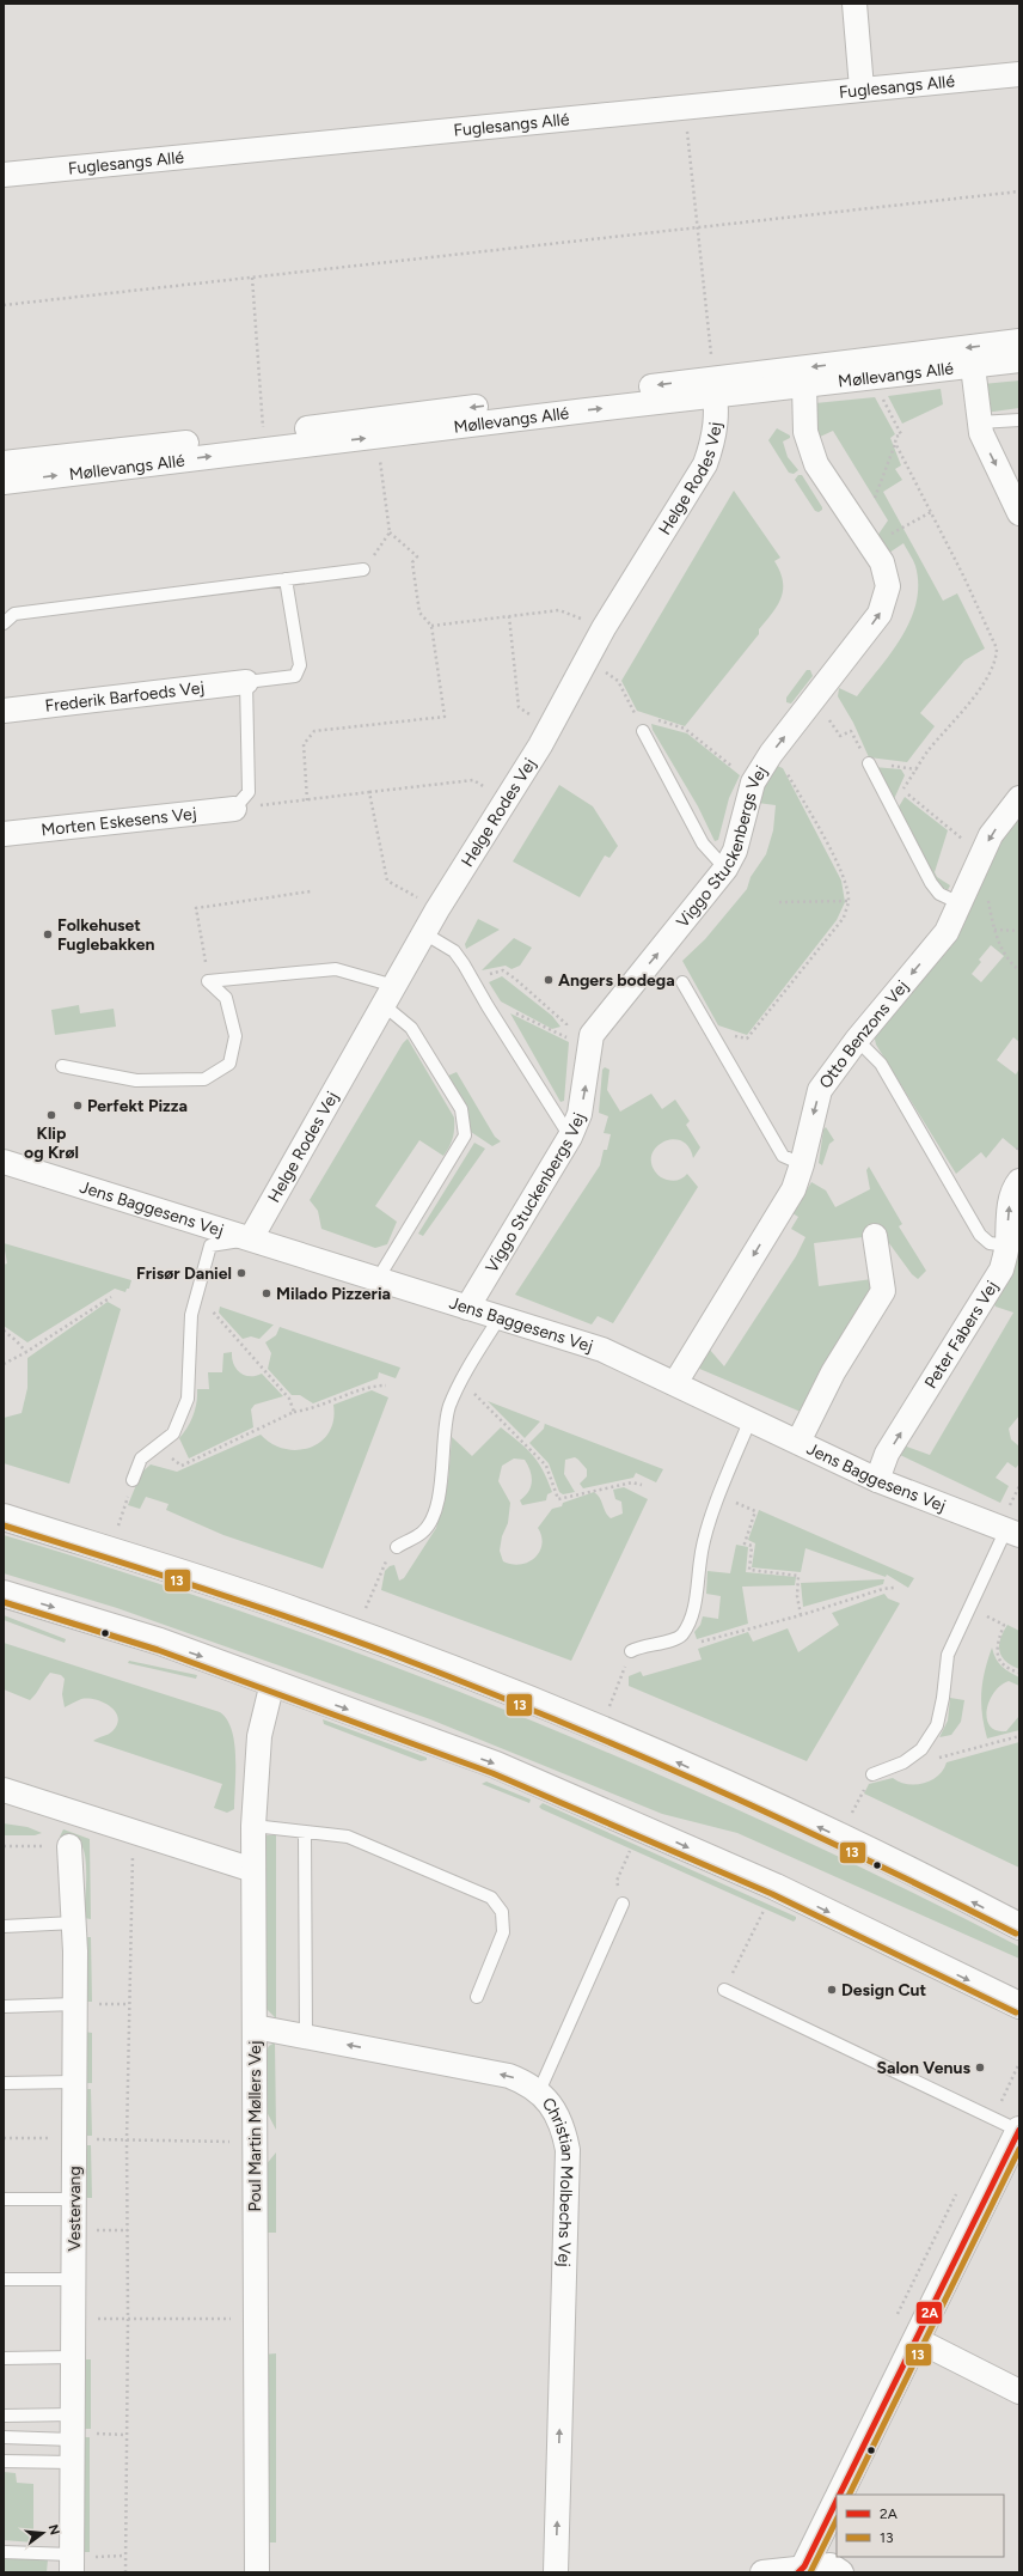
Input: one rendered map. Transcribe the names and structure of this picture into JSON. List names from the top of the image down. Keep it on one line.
{"streets":{"street":["Fuglesangs Allé","Møllevangs Allé","Helge Rodes Vej","Frederik Barfoeds Vej","Morten Eskesens Vej","Viggo Stuckenbergs Vej","Otto Benzons Vej","Jens Baggesens Vej","Peter Fabers Vej","Poul Martin Møllers Vej","Christian Molbechs Vej","Vestervang"]},"crossings":[["Møllevangs Allé","Helge Rodes Vej"],["Møllevangs Allé","Viggo Stuckenbergs Vej"],["Helge Rodes Vej","Jens Baggesens Vej"],["Viggo Stuckenbergs Vej","Jens Baggesens Vej"],["Otto Benzons Vej","Jens Baggesens Vej"],["Jens Baggesens Vej","Peter Fabers Vej"],["Poul Martin Møllers Vej","Christian Molbechs Vej"]],"one_way":["Viggo Stuckenbergs Vej","Christian Molbechs Vej"],"places":["Folkehuset Fuglebakken","Angers bodega","Perfekt Pizza","Klip og Krøl","Frisør Daniel","Milado Pizzeria","Design Cut","Salon Venus"],"lines":["transit line 13","transit line 2A"],"legend":["2A","13"],"north":"right"}
